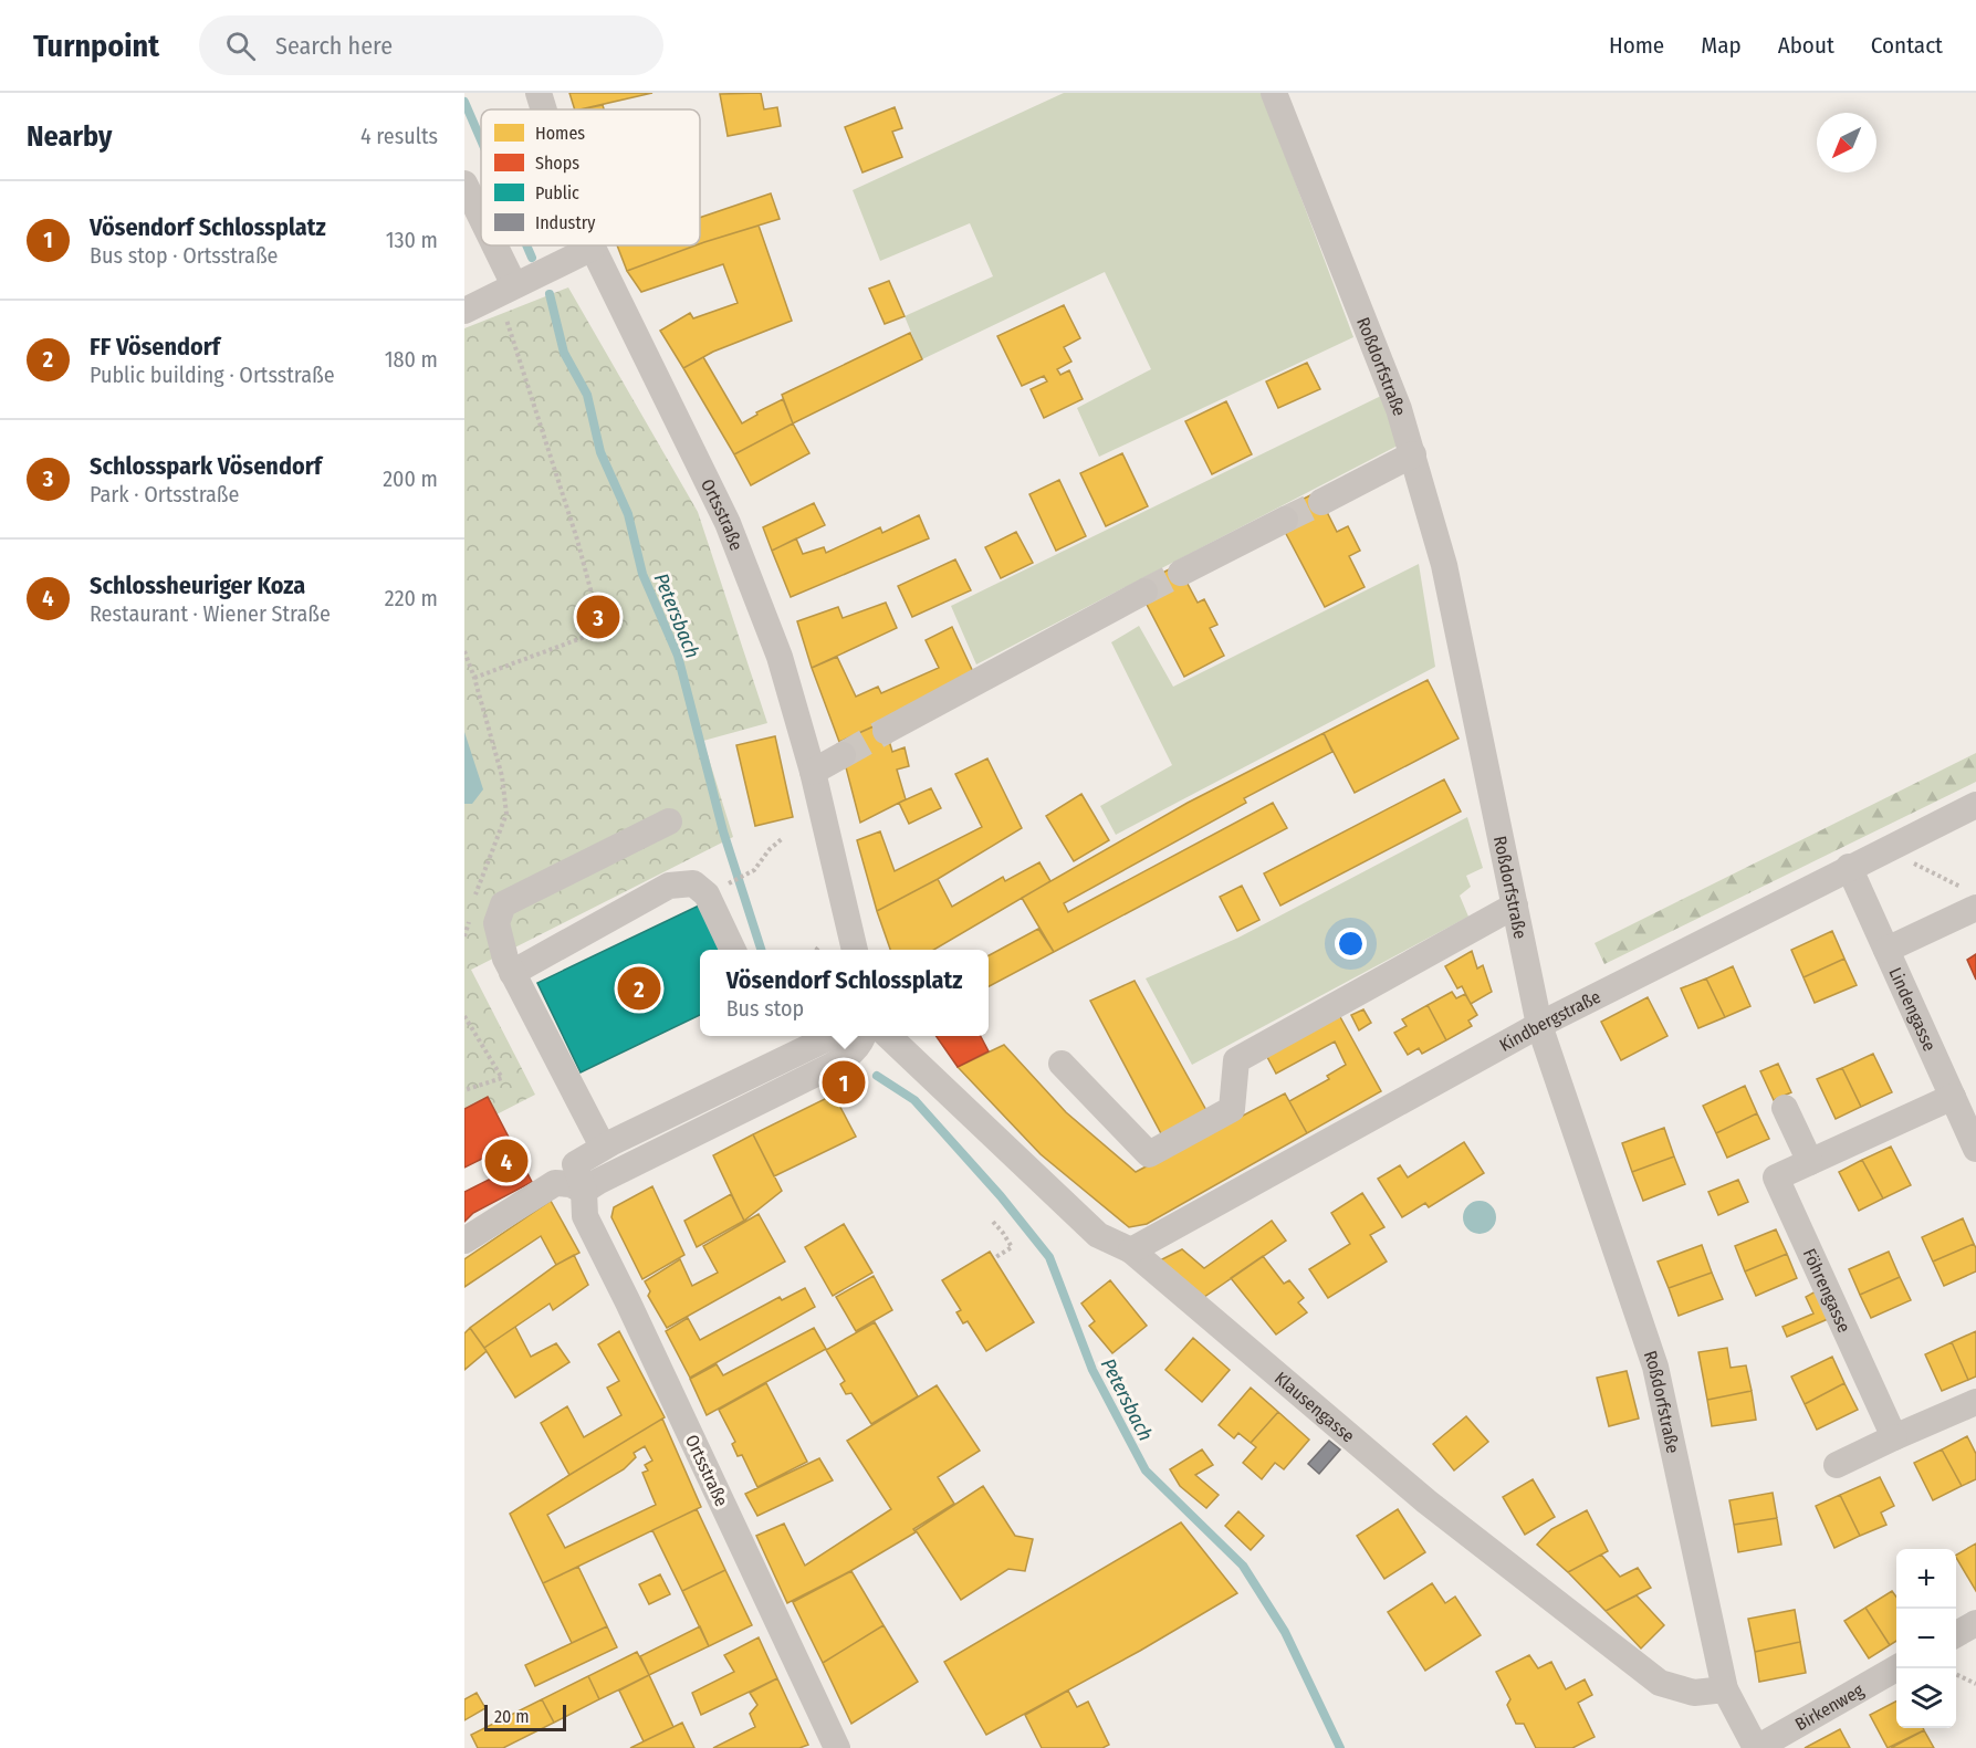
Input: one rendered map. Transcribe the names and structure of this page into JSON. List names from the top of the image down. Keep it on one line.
{"streets":{"street":["Roßdorfstraße","Ortsstraße","Lindengasse","Kindbergstraße","Föhrengasse","Klausengasse","Birkenweg"]},"crossings":[["Roßdorfstraße","Kindbergstraße"],["Roßdorfstraße","Klausengasse"],["Lindengasse","Kindbergstraße"],["Lindengasse","Föhrengasse"],["Kindbergstraße","Klausengasse"]],"water":["Petersbach"],"legend":["Homes","Shops","Public","Industry"],"scale_bar":"20 m","north":"bottom left","page":{"header":"Turnpoint","search":"Search here","nav":["Home","Map","About","Contact"],"heading":["Nearby","4 results"],"list":[{"mark":"1","name":"Vösendorf Schlossplatz","note":"Bus stop · Ortsstraße","value":"130 m"},{"mark":"2","name":"FF Vösendorf","note":"Public building · Ortsstraße","value":"180 m"},{"mark":"3","name":"Schlosspark Vösendorf","note":"Park · Ortsstraße","value":"200 m"},{"mark":"4","name":"Schlossheuriger Koza","note":"Restaurant · Wiener Straße","value":"220 m"}],"pins":["3","2","1","4"],"popup":["Vösendorf Schlossplatz","Bus stop"],"map_buttons":["+","−"],"scale":"20 m"}}
